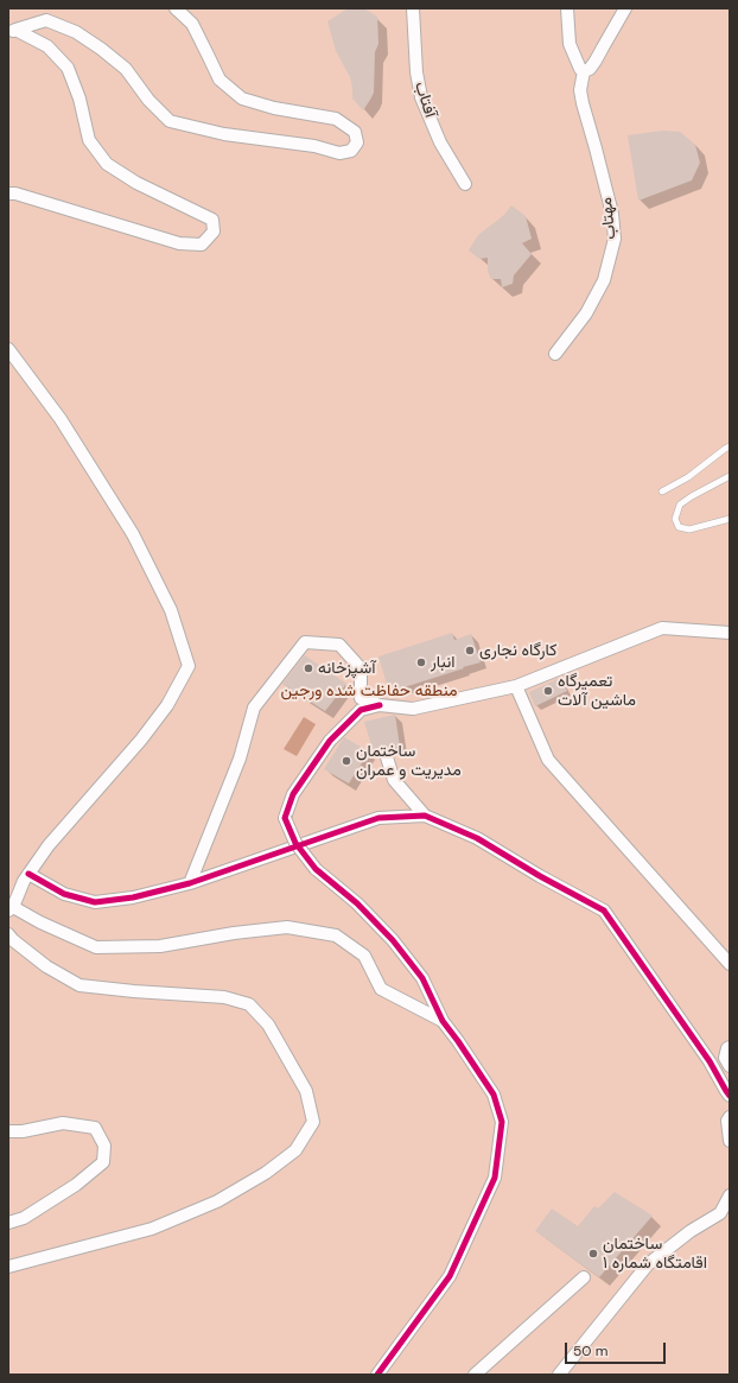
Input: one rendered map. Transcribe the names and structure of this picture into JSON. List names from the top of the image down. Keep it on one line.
{"streets":{"street":["آفتاب","مهتاب"]},"parks":["منطقه حفاظت شده ورجین"],"places":["کارگاه نجاری","انبار","آشپزخانه","تعمیرگاه ماشین آلات","ساختمان مدیریت و عمران","ساختمان اقامتگاه شماره ۱"],"scale_bar":"50 m"}
